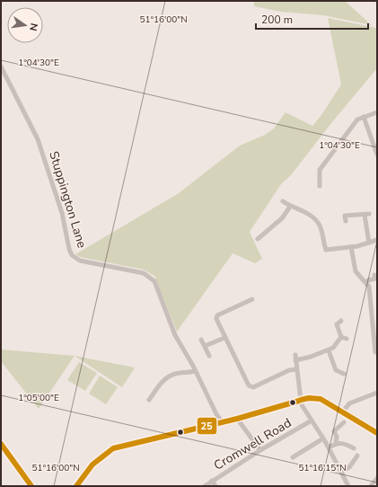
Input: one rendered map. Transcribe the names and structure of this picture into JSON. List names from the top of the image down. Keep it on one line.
{"streets":{"street":["Stuppington Lane","Cromwell Road"]},"lines":["transit line 25"],"scale_bar":"200 m","north":"right","coordinates":["51°16'00\"N","1°04'30\"E","1°05'00\"E","51°16'15\"N"]}
